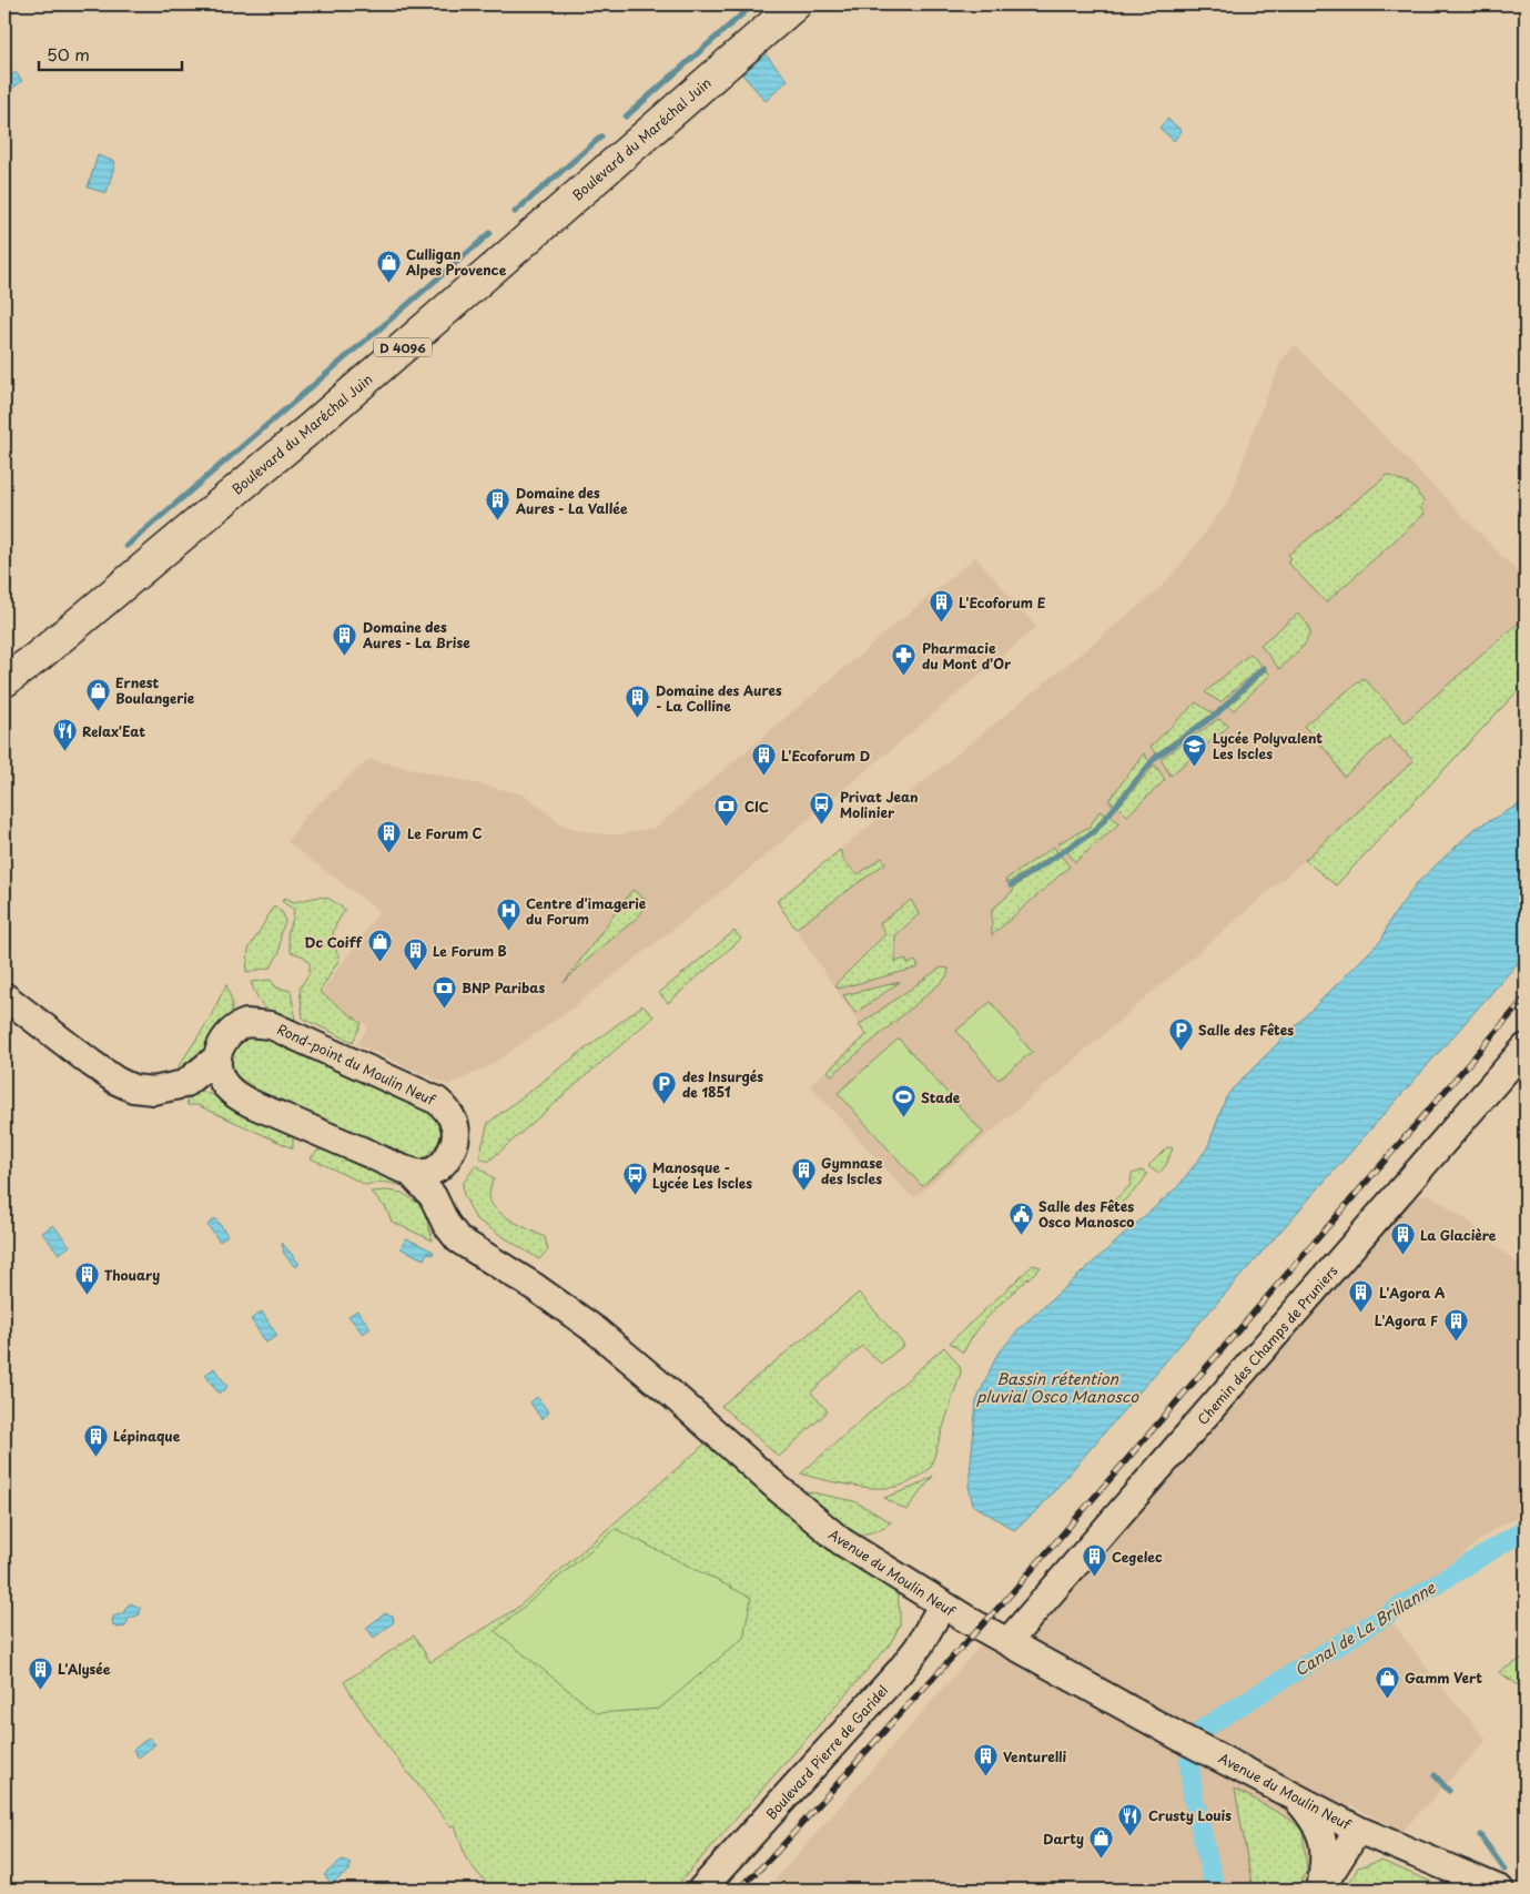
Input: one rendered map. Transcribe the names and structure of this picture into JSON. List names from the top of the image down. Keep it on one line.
{"streets":{"main road":["Boulevard du Maréchal Juin","D 4096"],"street":["Rond-point du Moulin Neuf","Chemin des Champs de Pruniers","Avenue du Moulin Neuf","Boulevard Pierre de Garidel"]},"crossings":[["Chemin des Champs de Pruniers","Avenue du Moulin Neuf"],["Avenue du Moulin Neuf","Boulevard Pierre de Garidel"]],"water":["Bassin rétention pluvial Osco Manosco","Canal de La Brillanne"],"places":{"shop":["Culligan Alpes Provence","Ernest Boulangerie","Dc Coiff","Gamm Vert","Darty"],"building":["Domaine des Aures - La Vallée","L'Ecoforum E","Domaine des Aures - La Brise","Domaine des Aures - La Colline","L'Ecoforum D","Le Forum C","Le Forum B","Gymnase des Iscles","La Glacière","Thouary","L'Agora A","L'Agora F","Lépinaque","Cegelec","L'Alysée","Venturelli"],"pharmacy":["Pharmacie du Mont d'Or"],"restaurant":["Relax'Eat","Crusty Louis"],"school or university":["Lycée Polyvalent Les Iscles"],"bus stop":["Privat Jean Molinier","Manosque - Lycée Les Iscles"],"bank":["CIC","BNP Paribas"],"hospital":["Centre d'imagerie du Forum"],"parking":["Salle des Fêtes","des Insurgés de 1851"],"sports":["Stade"],"public building":["Salle des Fêtes Osco Manosco"]},"scale_bar":"50 m"}
